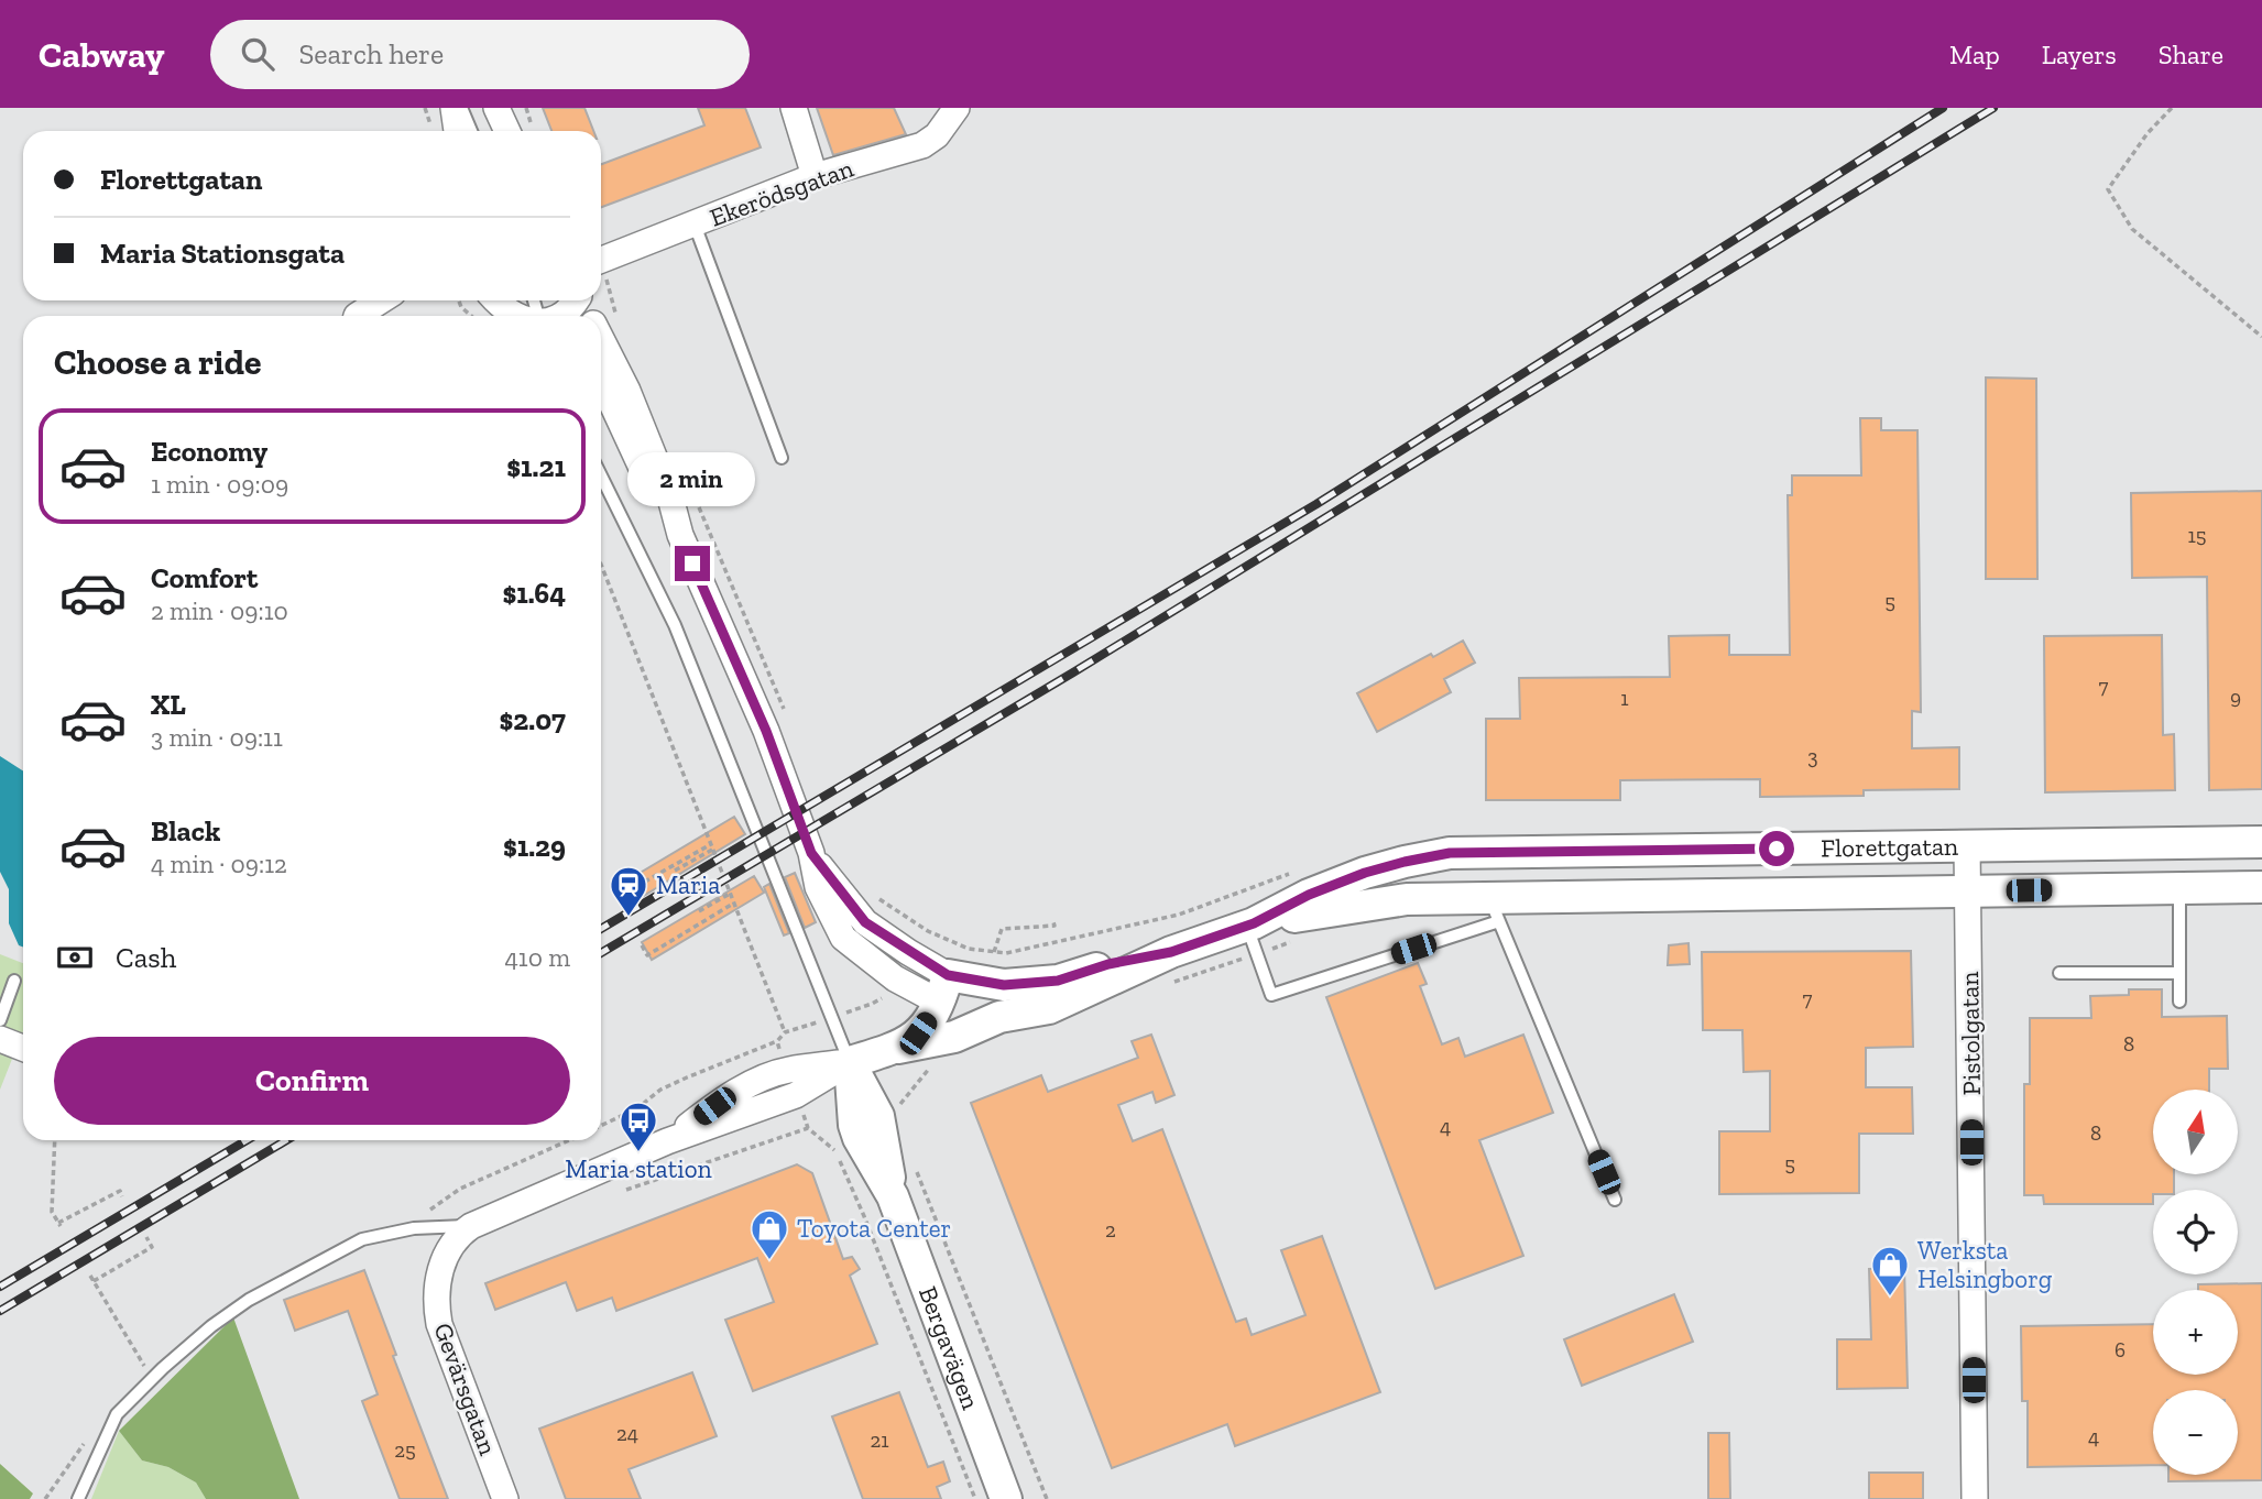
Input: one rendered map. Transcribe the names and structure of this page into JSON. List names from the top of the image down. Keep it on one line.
{"streets":{"street":["Ekerödsgatan","Florettgatan","Pistolgatan","Bergavägen","Gevärsgatan"]},"crossings":[["Florettgatan","Pistolgatan"],["Florettgatan","Gevärsgatan"],["Bergavägen","Gevärsgatan"]],"places":{"station":["Maria"],"bus stop":["Maria station"],"shop":["Toyota Center","Werksta Helsingborg"]},"house_numbers":["15","5","7","9","1","3","7","8","4","8","5","2","6","24","4","21","25"],"north":"top","page":{"header":"Cabway","search":"Search here","nav":["Map","Layers","Share"],"banner":["Florettgatan","Maria Stationsgata"],"heading":"Choose a ride","list":[{"name":"Economy","note":"1 min · 09:09","value":"$1.21"},{"name":"Comfort","note":"2 min · 09:10","value":"$1.64"},{"name":"XL","note":"3 min · 09:11","value":"$2.07"},{"name":"Black","note":"4 min · 09:12","value":"$1.29"}],"bubble":"2 min","pay":["Cash","410 m"],"buttons":"Confirm","map_buttons":["+","−"]}}
